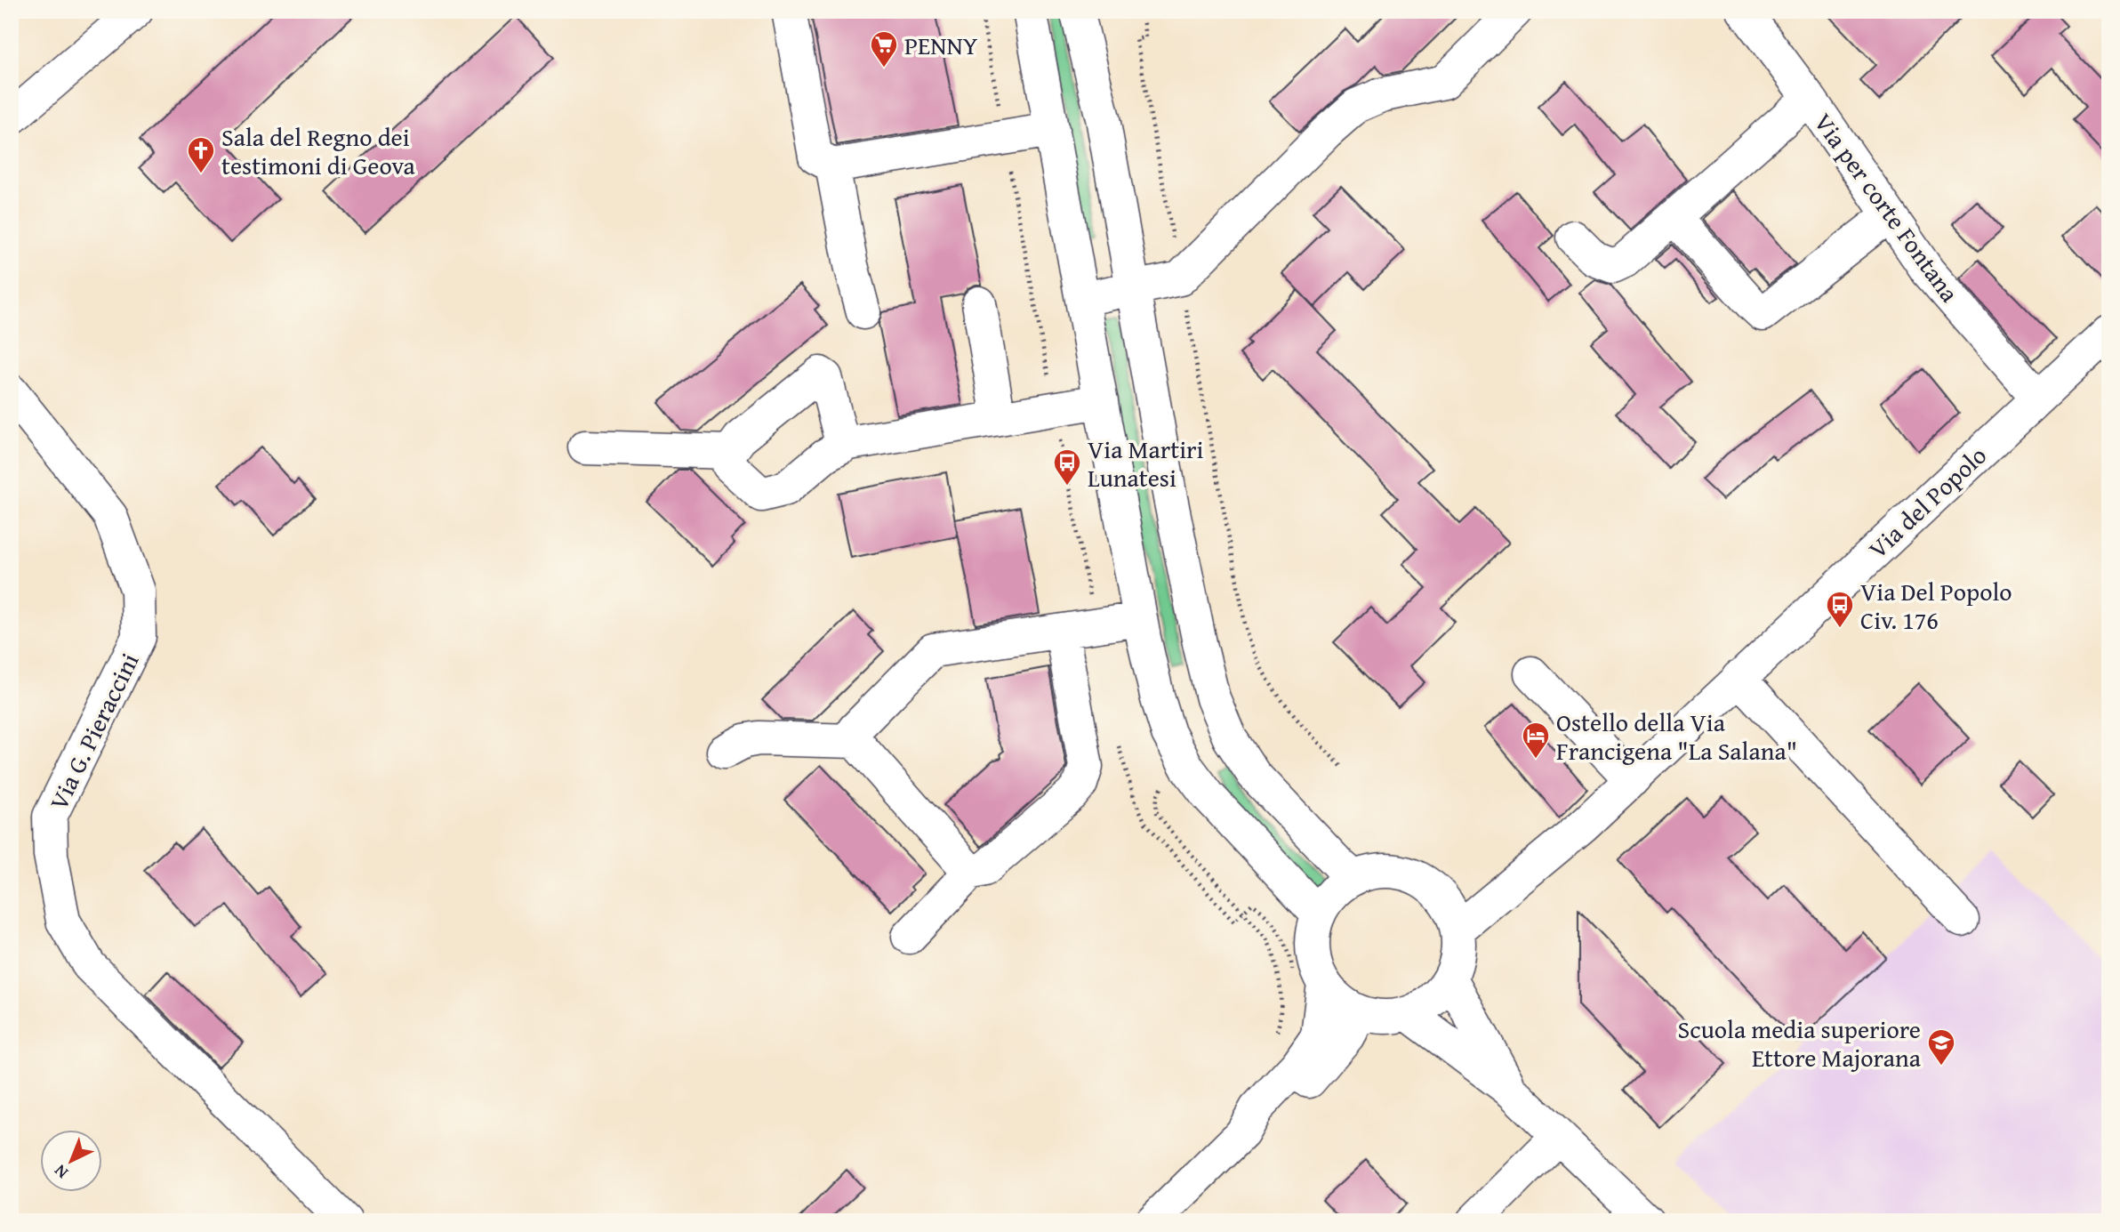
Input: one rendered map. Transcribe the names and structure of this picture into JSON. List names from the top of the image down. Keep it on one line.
{"streets":{"street":["Via per corte Fontana","Via del Popolo","Via G. Pieraccini"]},"crossings":[["Via per corte Fontana","Via del Popolo"]],"places":{"supermarket":["PENNY"],"church":["Sala del Regno dei testimoni di Geova"],"bus stop":["Via Martiri Lunatesi","Via Del Popolo Civ. 176"],"hotel":["Ostello della Via Francigena \"La Salana\""],"school or university":["Scuola media superiore Ettore Majorana"]},"north":"bottom left"}
